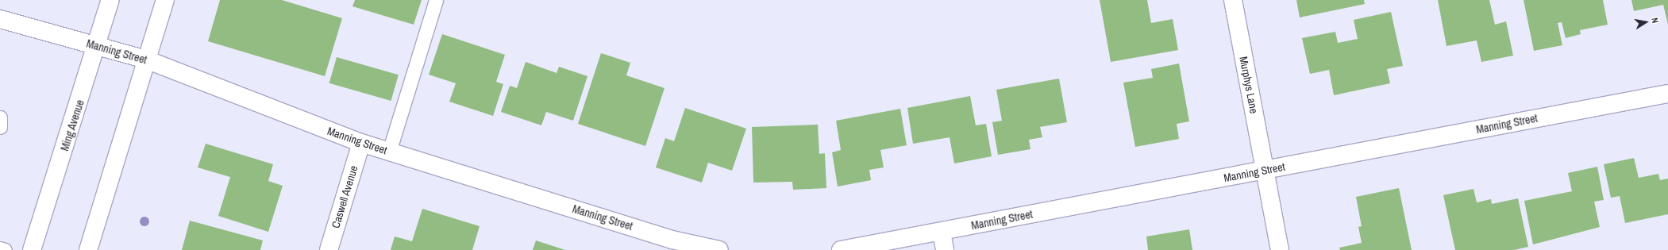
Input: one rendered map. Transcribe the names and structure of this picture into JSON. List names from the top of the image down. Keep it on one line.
{"streets":{"street":["Manning Street","Murphys Lane","Ming Avenue","Caswell Avenue"]},"crossings":[["Manning Street","Murphys Lane"],["Manning Street","Ming Avenue"],["Manning Street","Caswell Avenue"]],"north":"right"}
